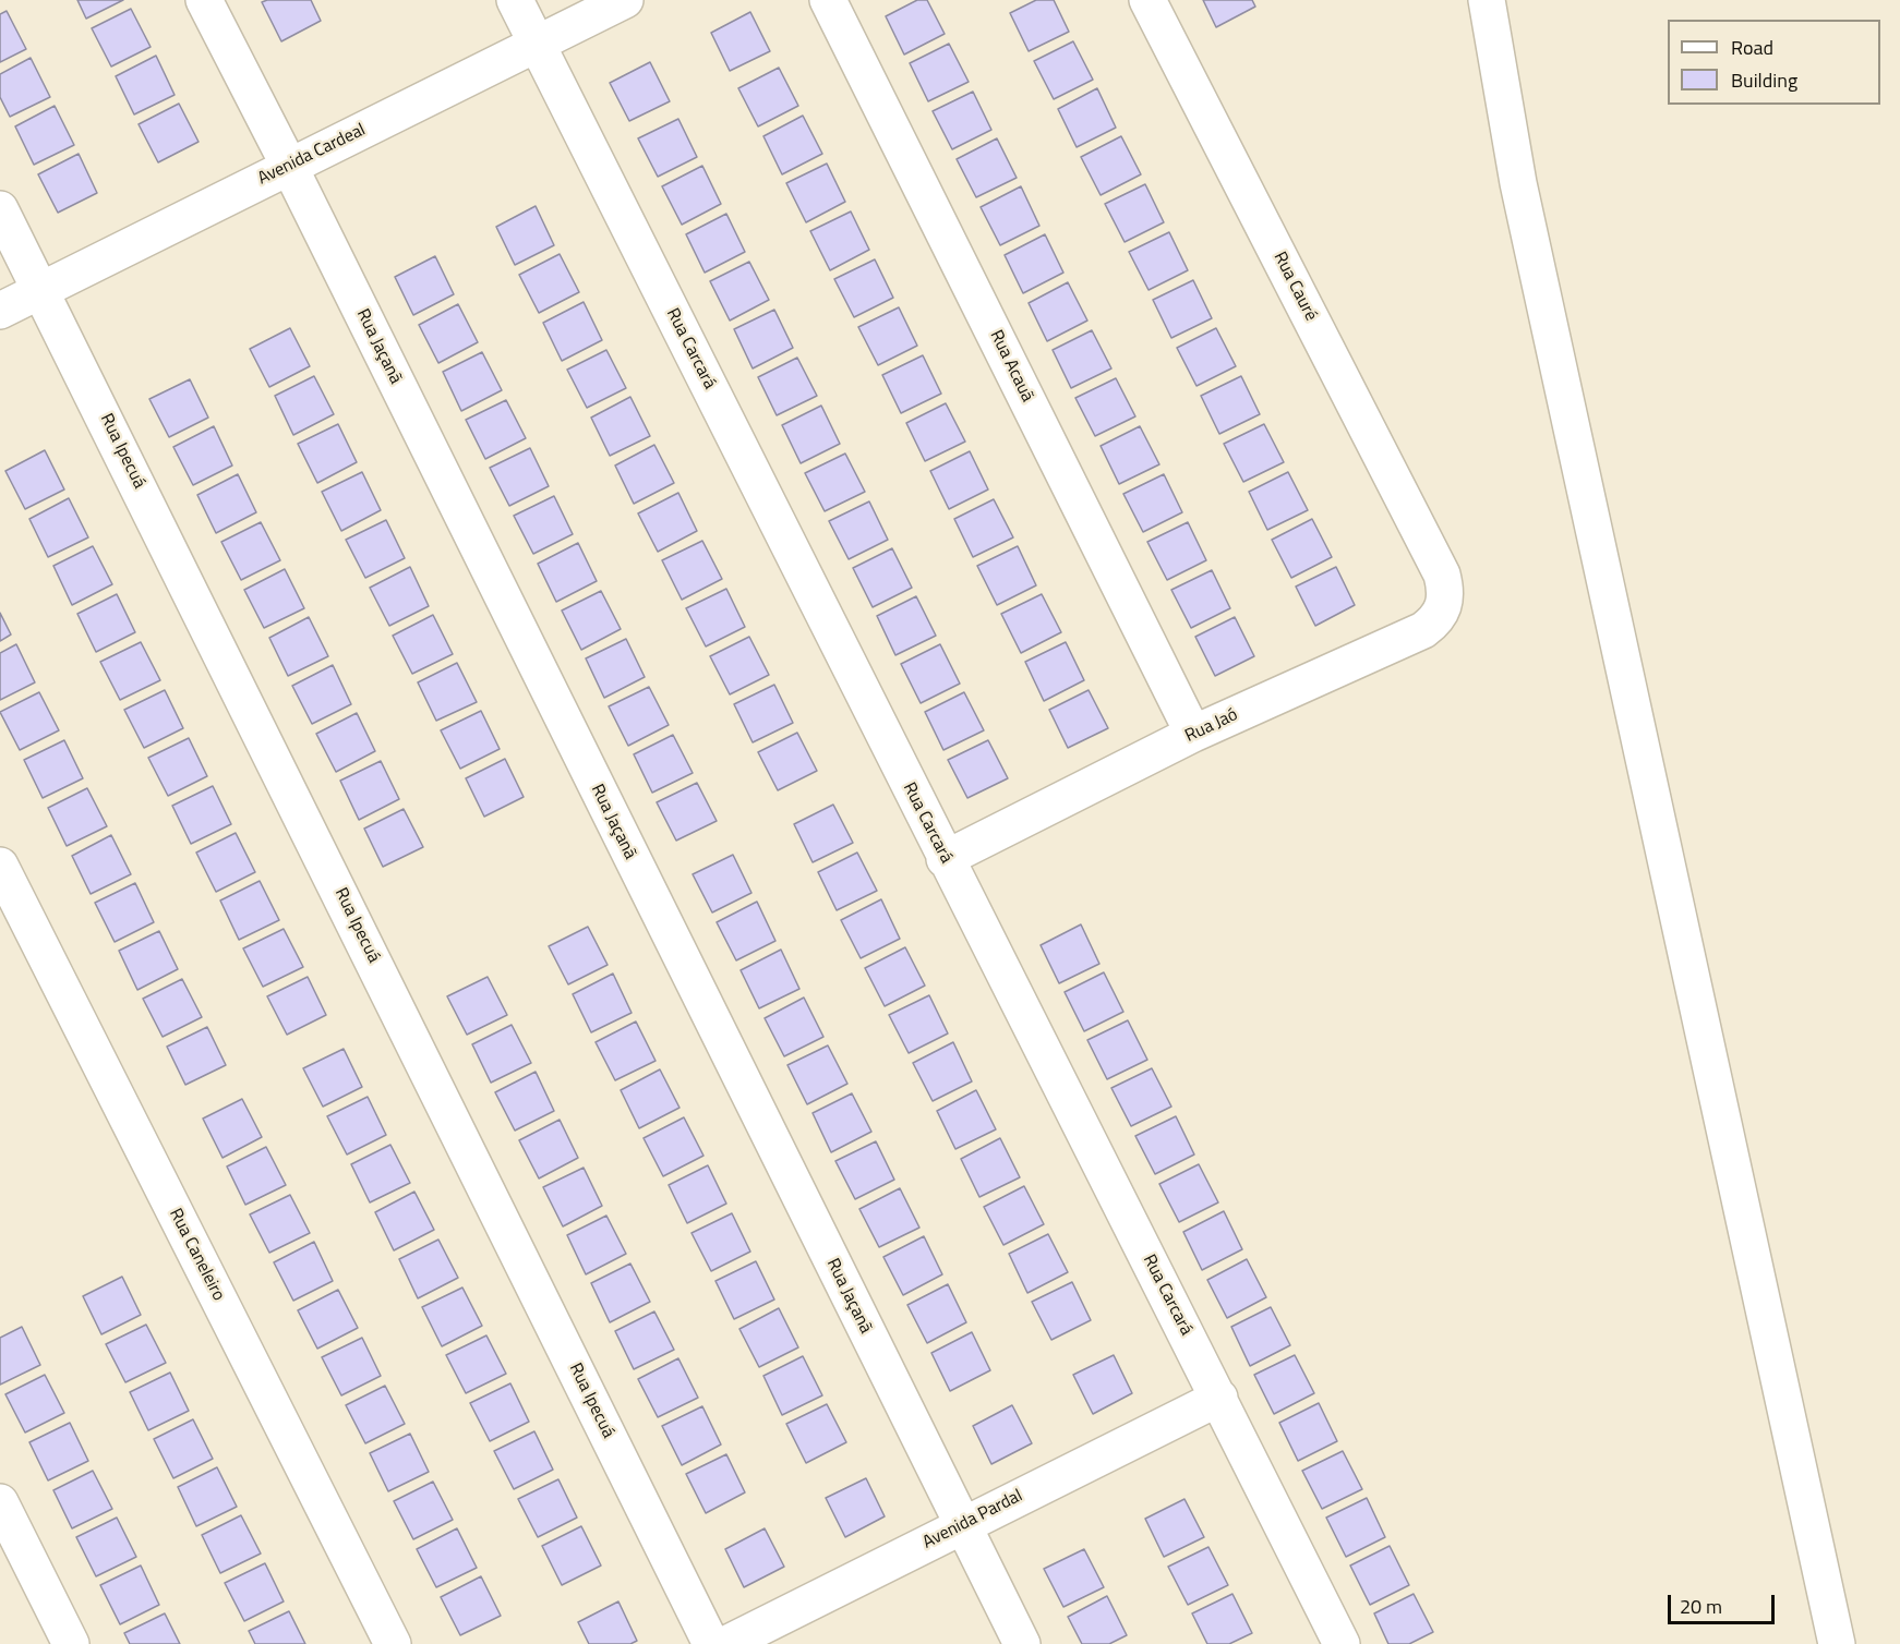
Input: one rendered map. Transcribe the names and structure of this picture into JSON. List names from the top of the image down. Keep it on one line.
{"streets":{"street":["Avenida Cardeal","Rua Cauré","Rua Jaçanã","Rua Carcará","Rua Acauã","Rua Ipecuá","Rua Jaó","Rua Caneleiro","Avenida Pardal"]},"crossings":[["Avenida Cardeal","Rua Jaçanã"],["Avenida Cardeal","Rua Carcará"],["Avenida Cardeal","Rua Ipecuá"],["Rua Cauré","Rua Jaó"],["Rua Jaçanã","Avenida Pardal"],["Rua Carcará","Rua Jaó"],["Rua Carcará","Avenida Pardal"],["Rua Acauã","Rua Jaó"]],"legend":["Road","Building"],"scale_bar":"20 m"}
